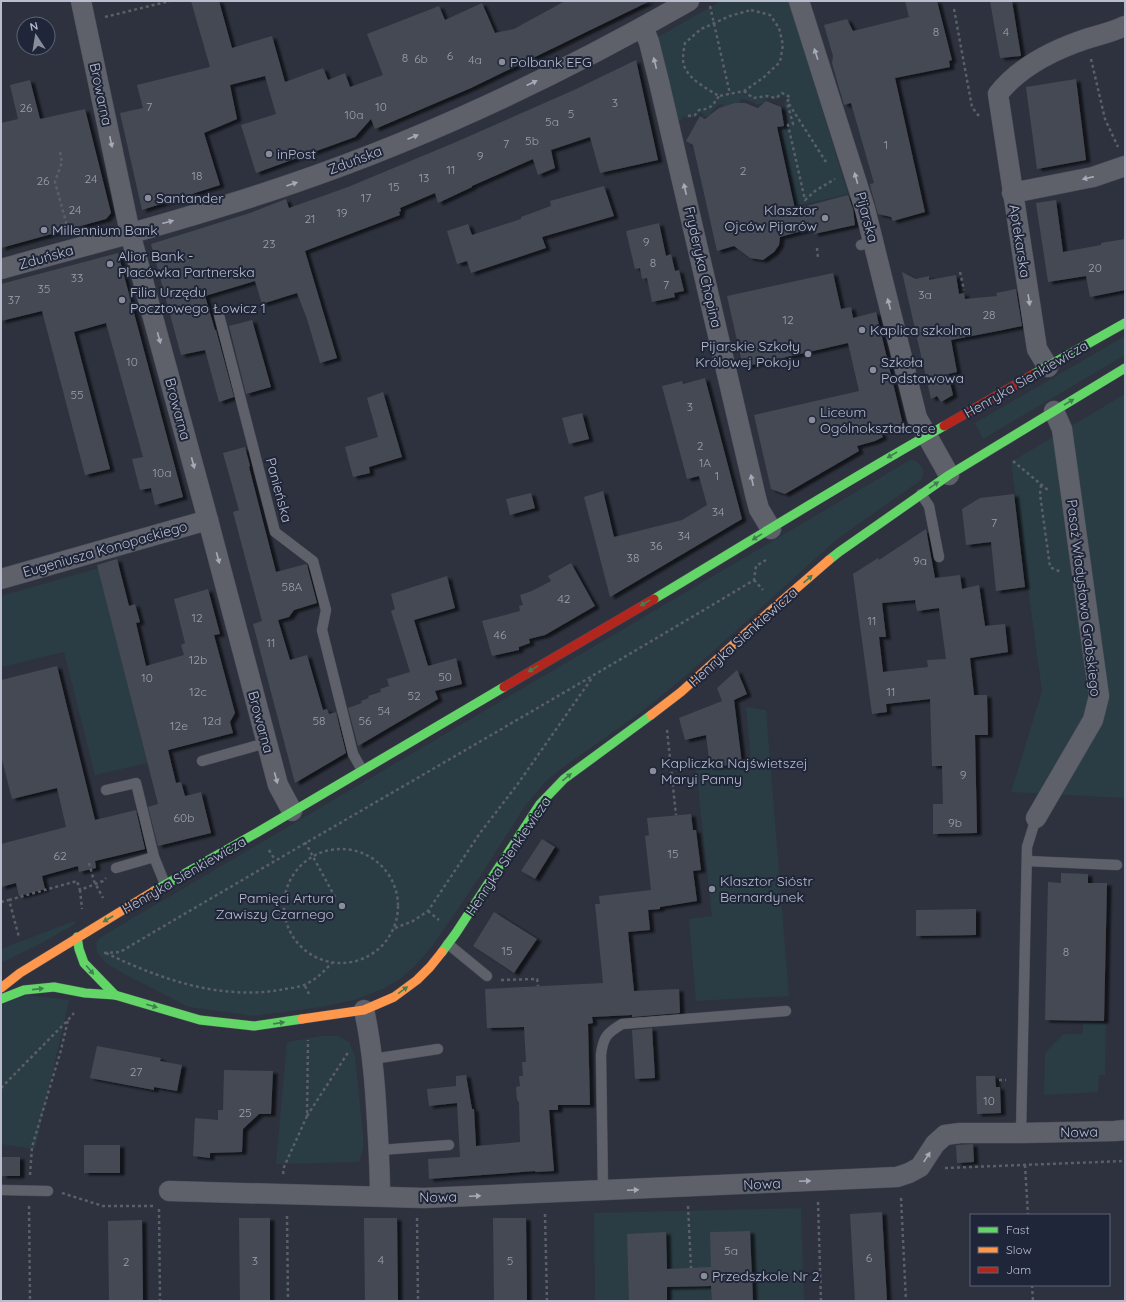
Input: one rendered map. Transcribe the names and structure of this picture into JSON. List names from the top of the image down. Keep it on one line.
{"streets":{"street":["Browarna","Zduńska","Pijarska","Aptekarska","Fryderyka Chopina","Henryka Sienkiewicza","Eugeniusza Konopackiego","Pasaż Władysława Grabskiego","Nowa"],"lane":["Panieńska"]},"crossings":[["Browarna","Zduńska"],["Browarna","Henryka Sienkiewicza"],["Browarna","Eugeniusza Konopackiego"],["Zduńska","Fryderyka Chopina"],["Pijarska","Henryka Sienkiewicza"],["Aptekarska","Henryka Sienkiewicza"],["Fryderyka Chopina","Henryka Sienkiewicza"],["Henryka Sienkiewicza","Panieńska"],["Henryka Sienkiewicza","Pasaż Władysława Grabskiego"]],"one_way":["Browarna","Zduńska","Pijarska","Aptekarska","Fryderyka Chopina","Nowa"],"places":["Polbank EFG","inPost","Santander","Klasztor Ojców Pijarów","Millennium Bank","Alior Bank - Placówka Partnerska","Filia Urzędu Pocztowego Łowicz 1","Kaplica szkolna","Pijarskie Szkoły Królowej Pokoju","Szkoła Podstawowa","Liceum Ogólnokształcące","Kapliczka Najświetszej Maryi Panny","Klasztor Sióstr Bernardynek","Pamięci Artura Zawiszy Czarnego","Przedszkole Nr 2"],"house_numbers":["8","4","6","8","6b","4a","3","7","10","26","5","10a","5a","5b","7","1","9","11","2","18","13","24","26","15","17","24","19","21","9","23","8","20","33","7","35","3a","37","28","12","10","55","3","2","1A","10a","1","34","7","34","36","38","9a","58A","42","12","11","46","11","12b","50","10","12c","11","52","54","12d","58","56","12e","9","60b","9b","15","62","15","8","27","10","25","5a","6","4","3","5","2"],"legend":["Fast","Slow","Jam"],"north":"top"}
